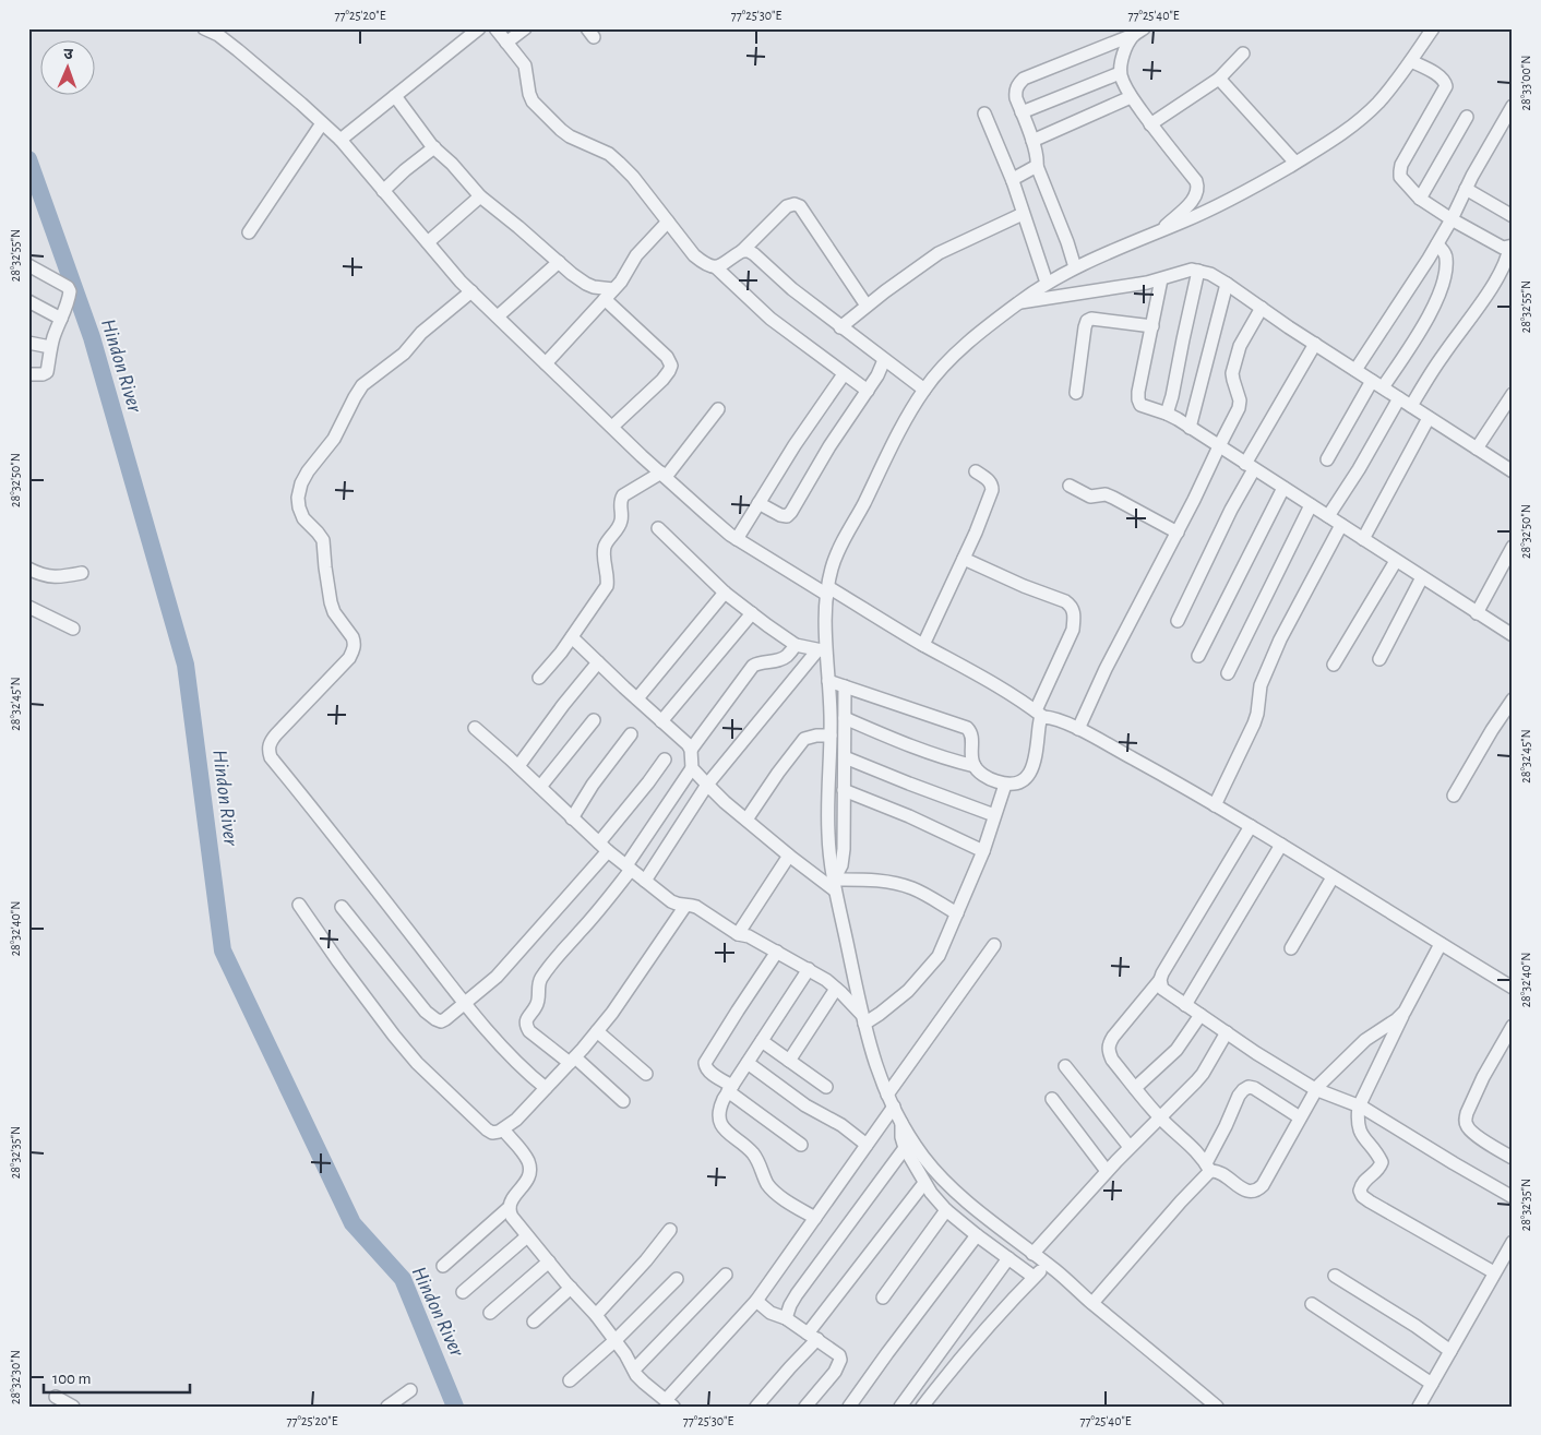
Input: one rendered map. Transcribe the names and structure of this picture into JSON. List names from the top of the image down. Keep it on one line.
{"water":["Hindon River"],"scale_bar":"100 m","north":"top","coordinates":["77°25'20\"E","77°25'30\"E","77°25'40\"E","28°33'00\"N","28°32'55\"N","28°32'50\"N","28°32'45\"N","28°32'40\"N","28°32'35\"N","28°32'30\"N"]}
